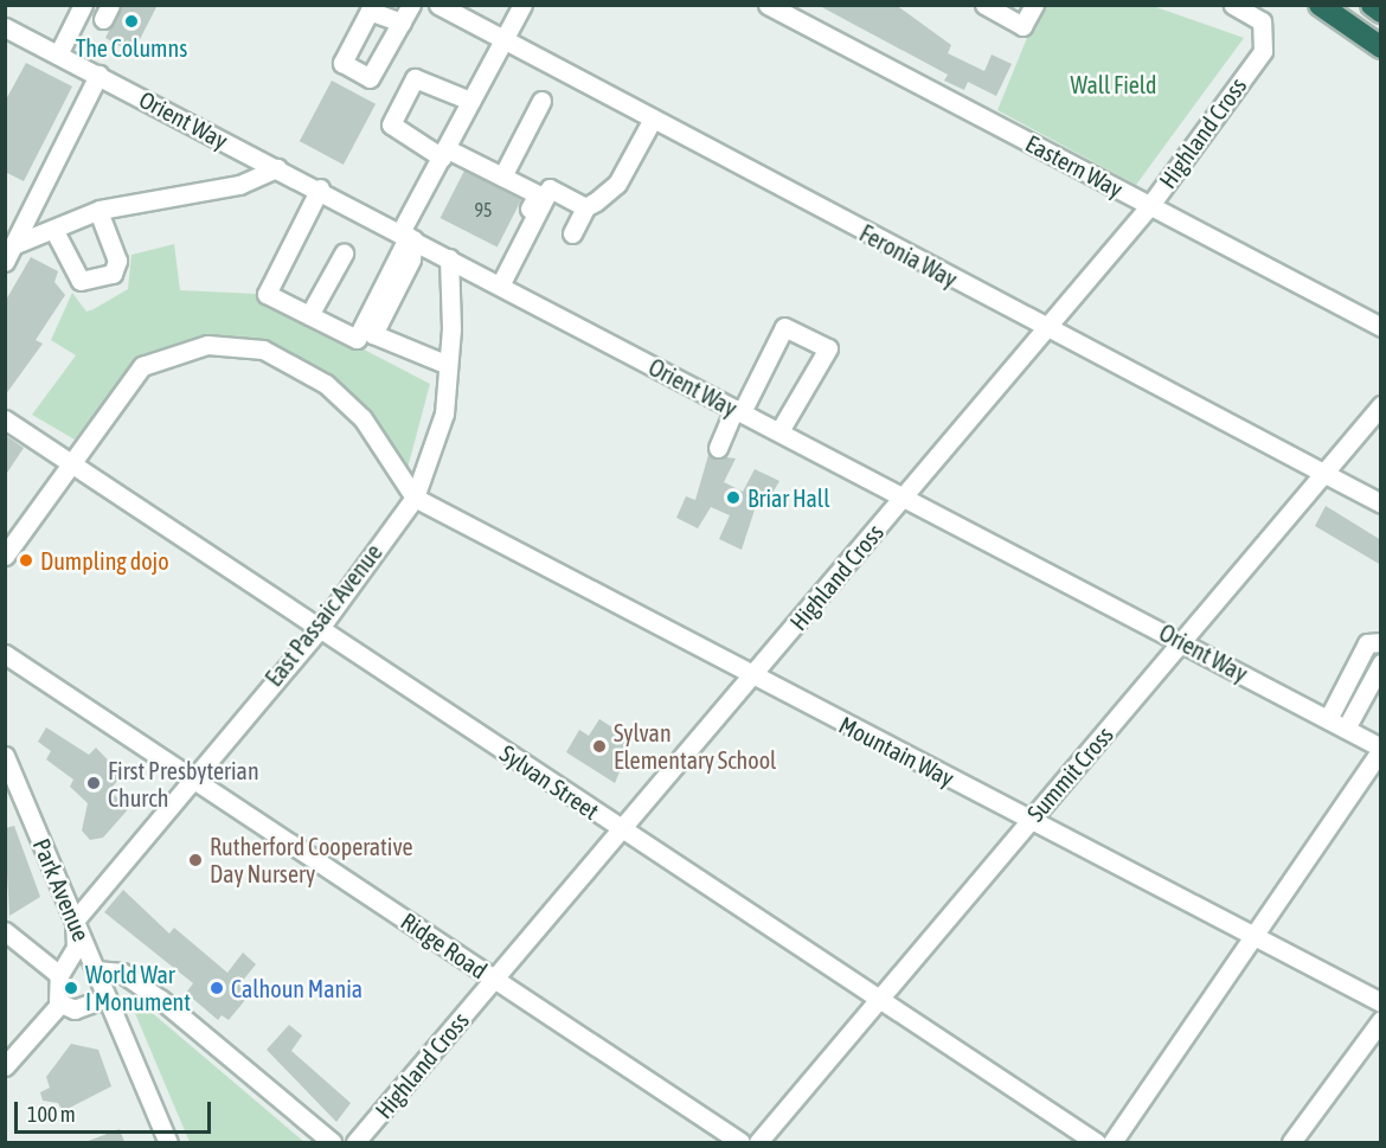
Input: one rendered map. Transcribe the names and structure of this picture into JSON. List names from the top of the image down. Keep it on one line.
{"streets":{"street":["Orient Way","Highland Cross","Eastern Way","Feronia Way","East Passaic Avenue","Mountain Way","Summit Cross","Sylvan Street","Park Avenue","Ridge Road"]},"crossings":[["Orient Way","Highland Cross"],["Orient Way","East Passaic Avenue"],["Orient Way","Summit Cross"],["Highland Cross","Eastern Way"],["Highland Cross","Feronia Way"],["Highland Cross","Mountain Way"],["Highland Cross","Sylvan Street"],["Highland Cross","Ridge Road"],["Feronia Way","Summit Cross"],["East Passaic Avenue","Mountain Way"],["East Passaic Avenue","Sylvan Street"],["East Passaic Avenue","Park Avenue"],["East Passaic Avenue","Ridge Road"],["Mountain Way","Summit Cross"],["Summit Cross","Sylvan Street"]],"parks":["Wall Field"],"places":["The Columns","Briar Hall","Dumpling dojo","Sylvan Elementary School","First Presbyterian Church","Rutherford Cooperative Day Nursery","World War I Monument","Calhoun Mania"],"house_numbers":["95"],"scale_bar":"100 m"}
